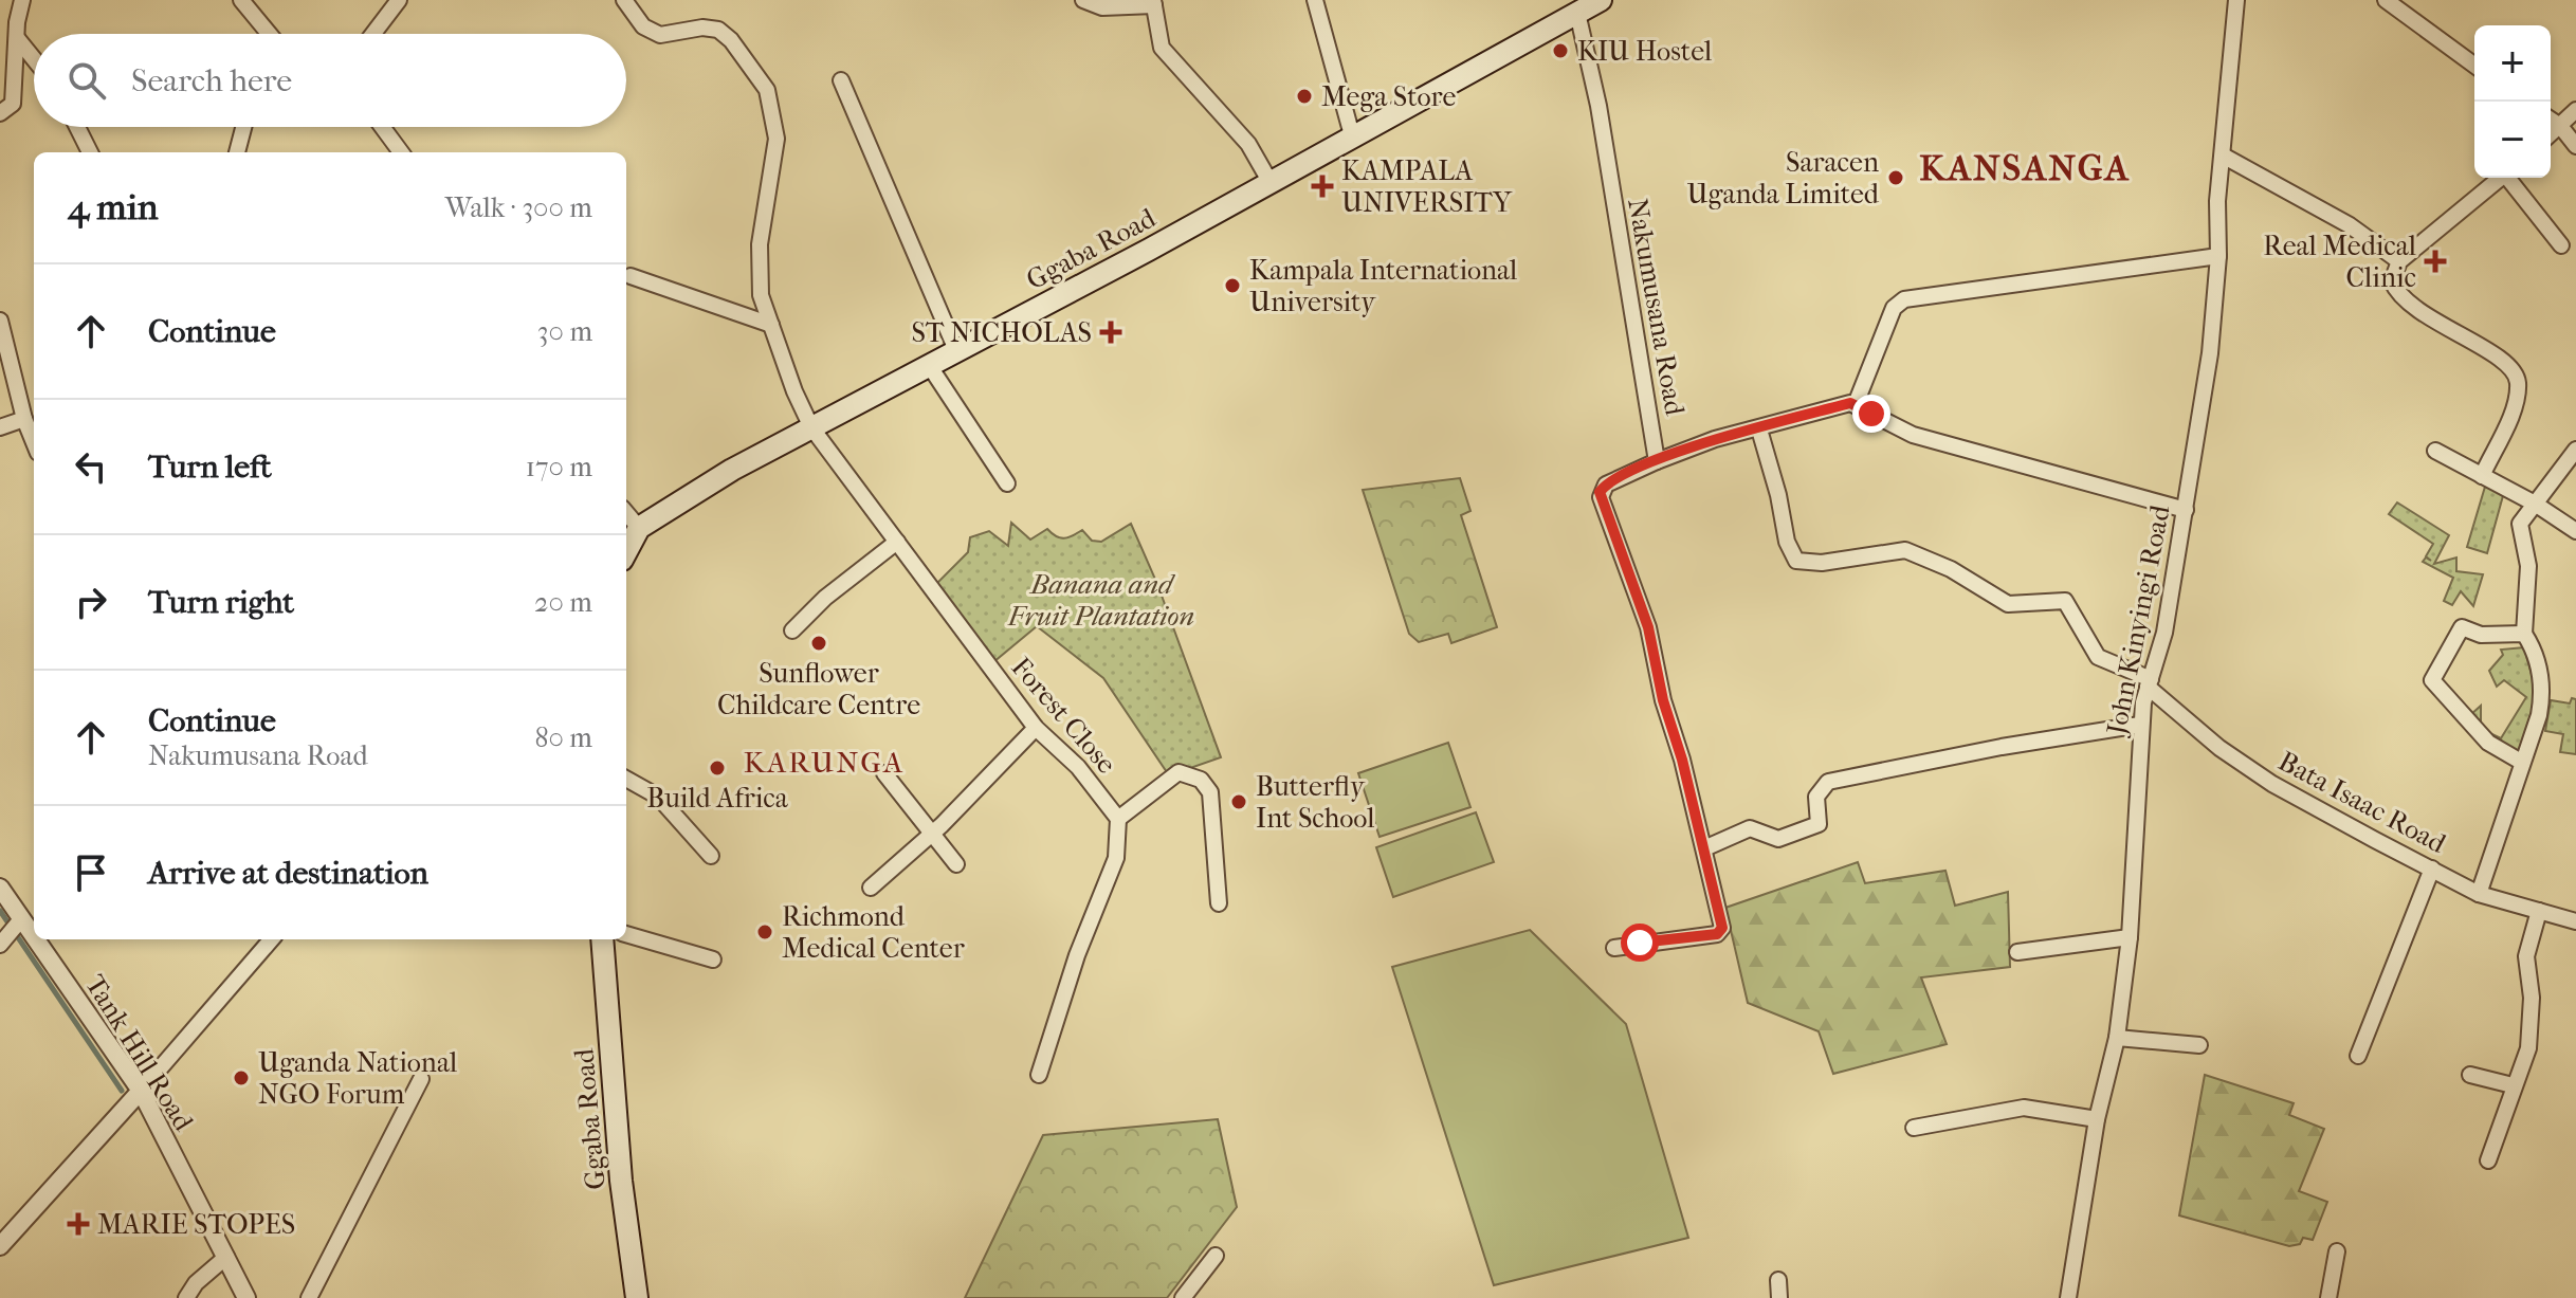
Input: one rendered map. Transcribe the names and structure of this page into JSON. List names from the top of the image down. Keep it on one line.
{"streets":{"main road":["Ggaba Road"],"street":["Nakumusana Road","John Kinyingi Road","Forest Close","Bata Isaac Road","Tank Hill Road"]},"crossings":[["Ggaba Road","Nakumusana Road"],["Ggaba Road","Forest Close"],["Nakumusana Road","Bata Isaac Road"],["John Kinyingi Road","Bata Isaac Road"]],"districts":["KANSANGA","KARUNGA"],"parks":["Banana and Fruit Plantation"],"places":{"other":["KIU Hostel","Mega Store","Saracen Uganda Limited","Kampala International University","Sunflower Childcare Centre","Build Africa","Butterfly Int School","Richmond Medical Center","Uganda National NGO Forum"],"health":["KAMPALA UNIVERSITY","Real Medical Clinic","ST NICHOLAS","MARIE STOPES"]},"page":{"map_buttons":["+","−"],"search":"Search here","heading":["4 min","Walk · 300 m"],"list":[["Continue","30 m"],["Turn left","170 m"],["Turn right","20 m"],["Continue","Nakumusana Road","80 m"],"Arrive at destination"]}}
